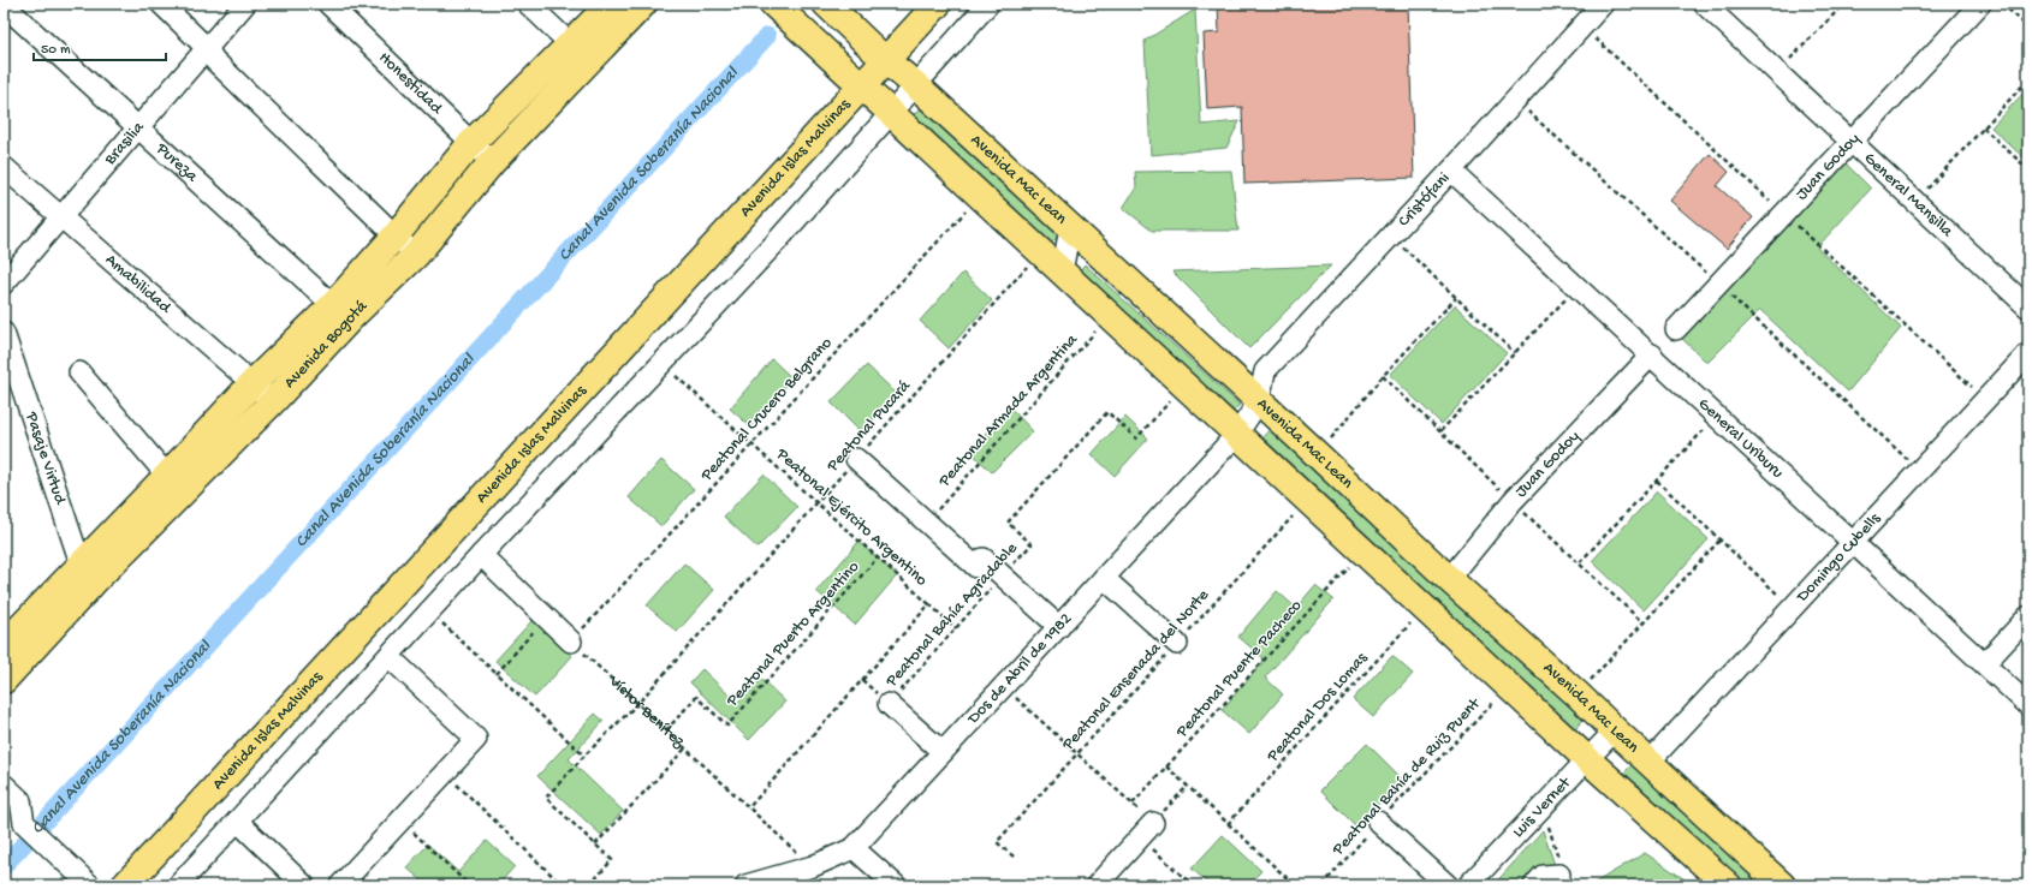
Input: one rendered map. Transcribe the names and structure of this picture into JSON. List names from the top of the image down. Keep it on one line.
{"streets":{"main road":["Avenida Islas Malvinas","Avenida Mac Lean","Avenida Bogotá"],"street":["Honestidad","Brasilia","Pureza","Juan Godoy","General Mansilla","Cristófani","Amabilidad","General Uriburu","Pasaje Virtud","Domingo Cubells","Dos de Abril de 1982","Luis Vernet"],"path":["Peatonal Crucero Belgrano","Peatonal Armada Argentina","Peatonal Pucará","Peatonal Ejército Argentino","Peatonal Bahía Agradable","Peatonal Puerto Argentino","Peatonal Puente Pacheco","Peatonal Ensenada del Norte","Peatonal Dos Lomas","Víctor Benítez","Peatonal Bahía de Ruiz Puent"]},"crossings":[["Honestidad","Avenida Bogotá"],["Brasilia","Pureza"],["Brasilia","Amabilidad"],["Avenida Islas Malvinas","Avenida Mac Lean"],["Pureza","Avenida Bogotá"],["Juan Godoy","Avenida Mac Lean"],["Juan Godoy","General Mansilla"],["Juan Godoy","General Uriburu"],["Avenida Mac Lean","Cristófani"],["Avenida Mac Lean","Domingo Cubells"],["Avenida Mac Lean","Dos de Abril de 1982"],["Avenida Mac Lean","Luis Vernet"],["Cristófani","General Uriburu"],["Cristófani","Dos de Abril de 1982"],["Amabilidad","Avenida Bogotá"],["Avenida Bogotá","Pasaje Virtud"],["Peatonal Crucero Belgrano","Peatonal Ejército Argentino"],["Peatonal Crucero Belgrano","Víctor Benítez"],["Peatonal Pucará","Peatonal Ejército Argentino"],["Peatonal Pucará","Víctor Benítez"],["General Uriburu","Domingo Cubells"],["Peatonal Ejército Argentino","Peatonal Puerto Argentino"],["Peatonal Ejército Argentino","Víctor Benítez"],["Peatonal Puerto Argentino","Víctor Benítez"],["Dos de Abril de 1982","Víctor Benítez"]],"water":["Canal Avenida Soberanía Nacional"],"scale_bar":"50 m"}
